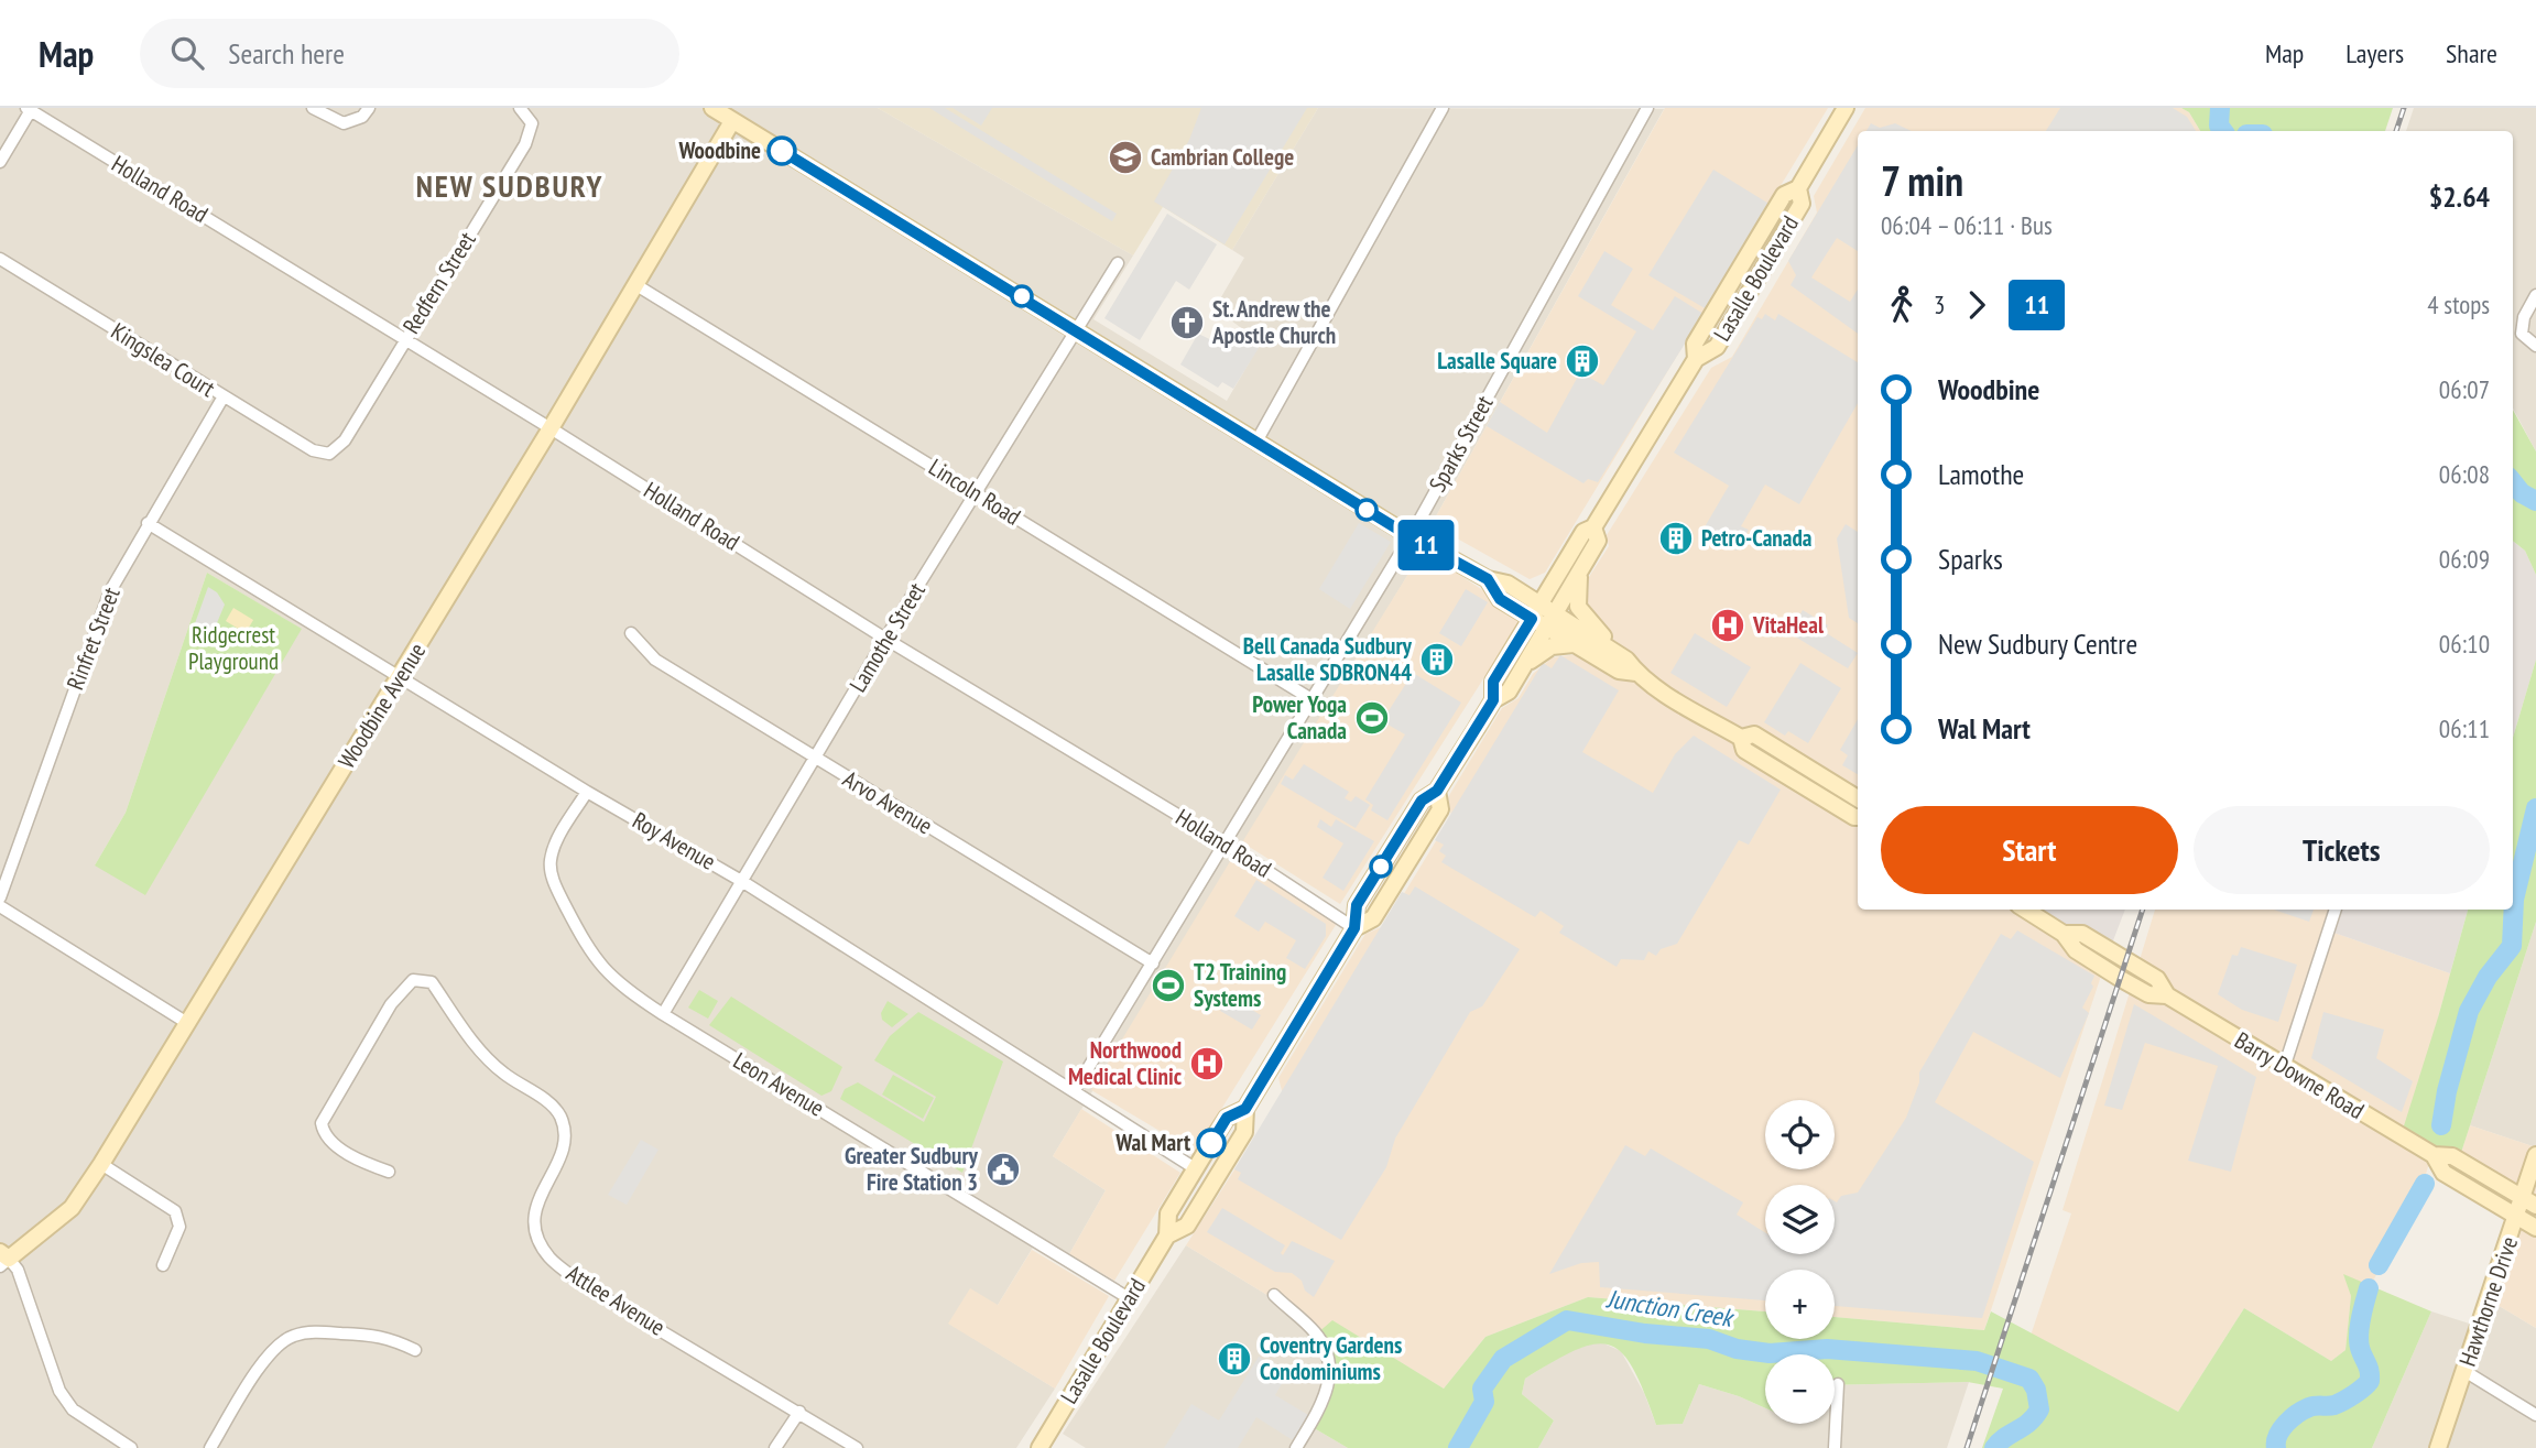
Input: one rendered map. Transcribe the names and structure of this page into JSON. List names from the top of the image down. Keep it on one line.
{"streets":{"main road":["Lasalle Boulevard","Woodbine Avenue","Barry Downe Road","Hawthorne Drive"],"street":["Holland Road","Redfern Street","Kingslea Court","Sparks Street","Lincoln Road","Lamothe Street","Rinfret Street","Arvo Avenue","Roy Avenue","Leon Avenue","Attlee Avenue"]},"crossings":[["Holland Road","Lasalle Boulevard"],["Holland Road","Redfern Street"],["Holland Road","Sparks Street"],["Holland Road","Lamothe Street"],["Holland Road","Woodbine Avenue"],["Lasalle Boulevard","Roy Avenue"],["Lasalle Boulevard","Leon Avenue"],["Redfern Street","Kingslea Court"],["Kingslea Court","Rinfret Street"],["Sparks Street","Lincoln Road"],["Sparks Street","Arvo Avenue"],["Sparks Street","Roy Avenue"],["Lincoln Road","Lamothe Street"],["Lincoln Road","Woodbine Avenue"],["Lamothe Street","Arvo Avenue"],["Lamothe Street","Roy Avenue"],["Lamothe Street","Leon Avenue"],["Rinfret Street","Roy Avenue"],["Woodbine Avenue","Roy Avenue"],["Roy Avenue","Leon Avenue"],["Barry Downe Road","Hawthorne Drive"]],"districts":["NEW SUDBURY"],"water":["Junction Creek"],"parks":["Ridgecrest Playground"],"places":{"other":["Woodbine","Wal Mart"],"school or university":["Cambrian College"],"church":["St. Andrew the Apostle Church"],"building":["Lasalle Square","Petro-Canada","Bell Canada Sudbury Lasalle SDBRON44","Coventry Gardens Condominiums"],"hospital":["VitaHeal","Northwood Medical Clinic"],"sports":["Power Yoga Canada","T2 Training Systems"],"public building":["Greater Sudbury Fire Station 3"]},"lines":["bus line 11"],"page":{"header":"Map","search":"Search here","nav":["Map","Layers","Share"],"on_map":"11","heading":["7 min","06:04 – 06:11 · Bus","$2.64"],"legs":["3","11","4 stops"],"list":[{"name":"Woodbine","value":"06:07"},{"name":"Lamothe","value":"06:08"},{"name":"Sparks","value":"06:09"},{"name":"New Sudbury Centre","value":"06:10"},{"name":"Wal Mart","value":"06:11"}],"buttons":["Start","Tickets"],"map_buttons":["+","−"]}}
